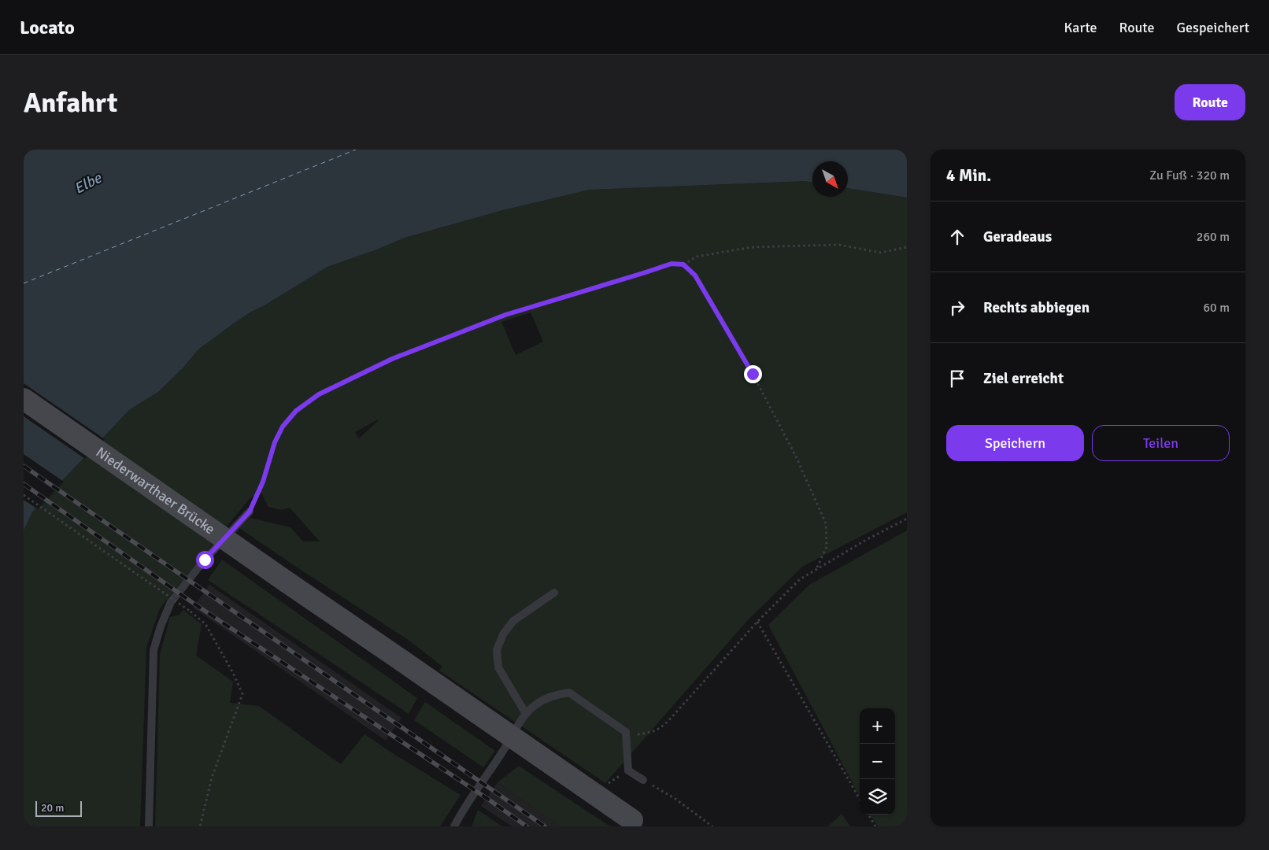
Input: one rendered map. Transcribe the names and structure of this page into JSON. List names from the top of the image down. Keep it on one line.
{"streets":{"main road":["Niederwarthaer Brücke"]},"water":["Elbe"],"scale_bar":"20 m","north":"bottom right","page":{"header":"Locato","nav":["Karte","Route","Gespeichert"],"buttons":["Route",["Speichern","Teilen"]],"title":"Anfahrt","heading":["4 Min.","Zu Fuß · 320 m"],"list":[["Geradeaus","260 m"],["Rechts abbiegen","60 m"],"Ziel erreicht"],"map_buttons":["+","−"],"scale":"20 m"}}
